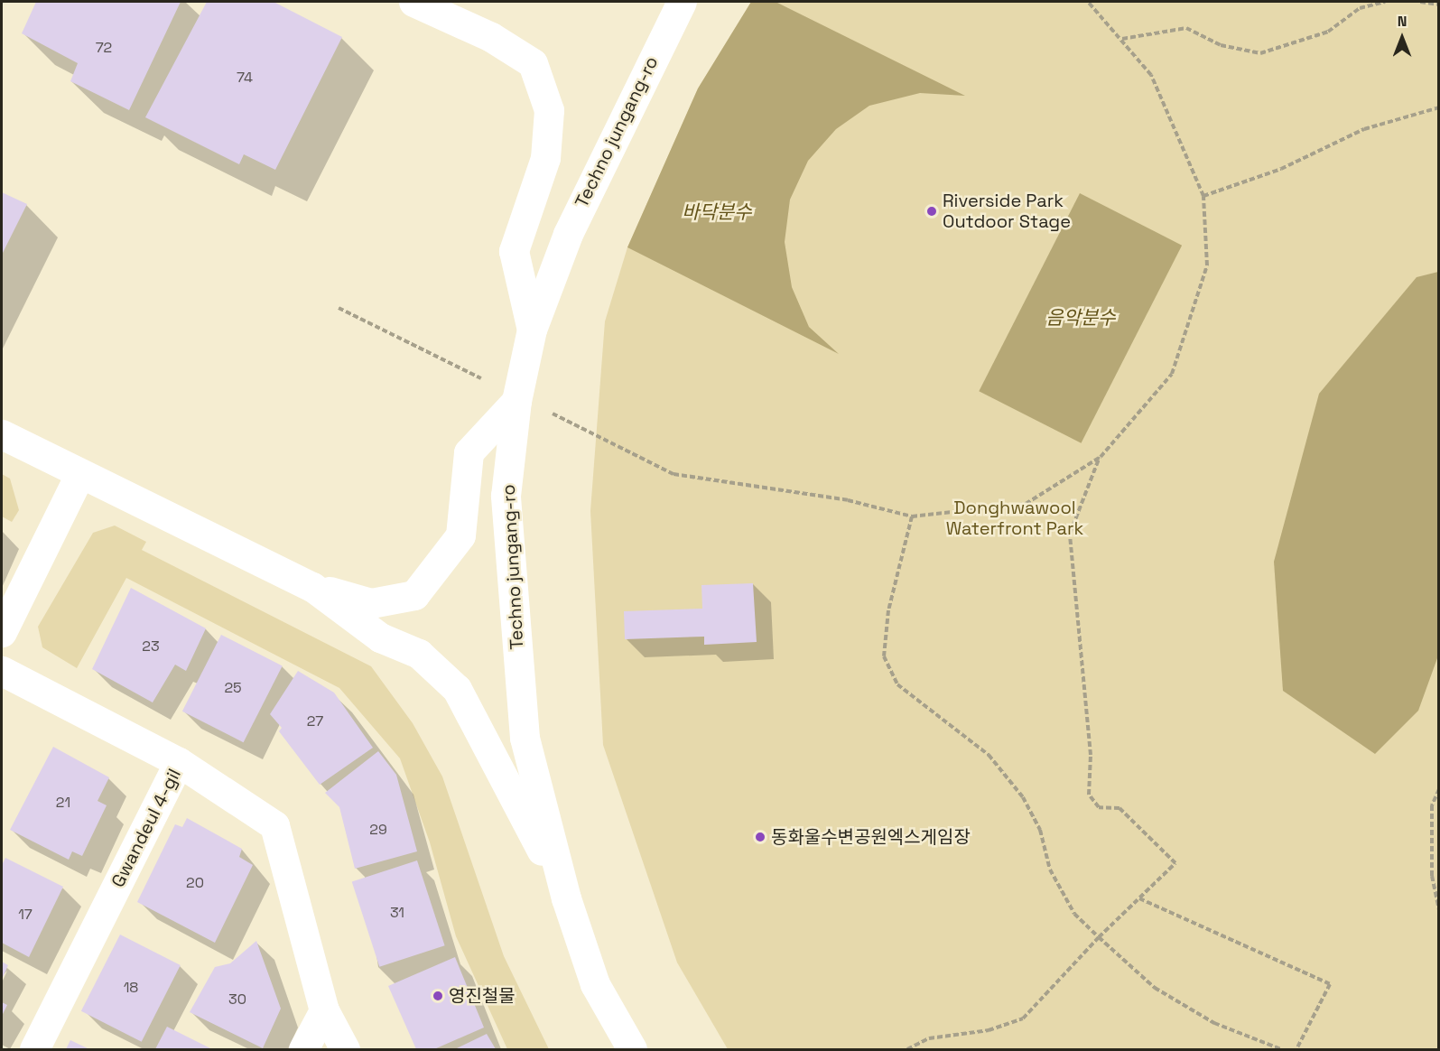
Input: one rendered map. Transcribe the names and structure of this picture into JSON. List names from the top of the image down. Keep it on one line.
{"streets":{"main road":["Techno jungang-ro","Gwandeul 4-gil"]},"water":["바닥분수","음악분수"],"parks":["Donghwawool Waterfront Park"],"places":["Riverside Park Outdoor Stage","동화울수변공원엑스게임장","영진철물"],"house_numbers":["72","74","23","25","27","21","29","20","31","17","18","30"],"north":"top"}
